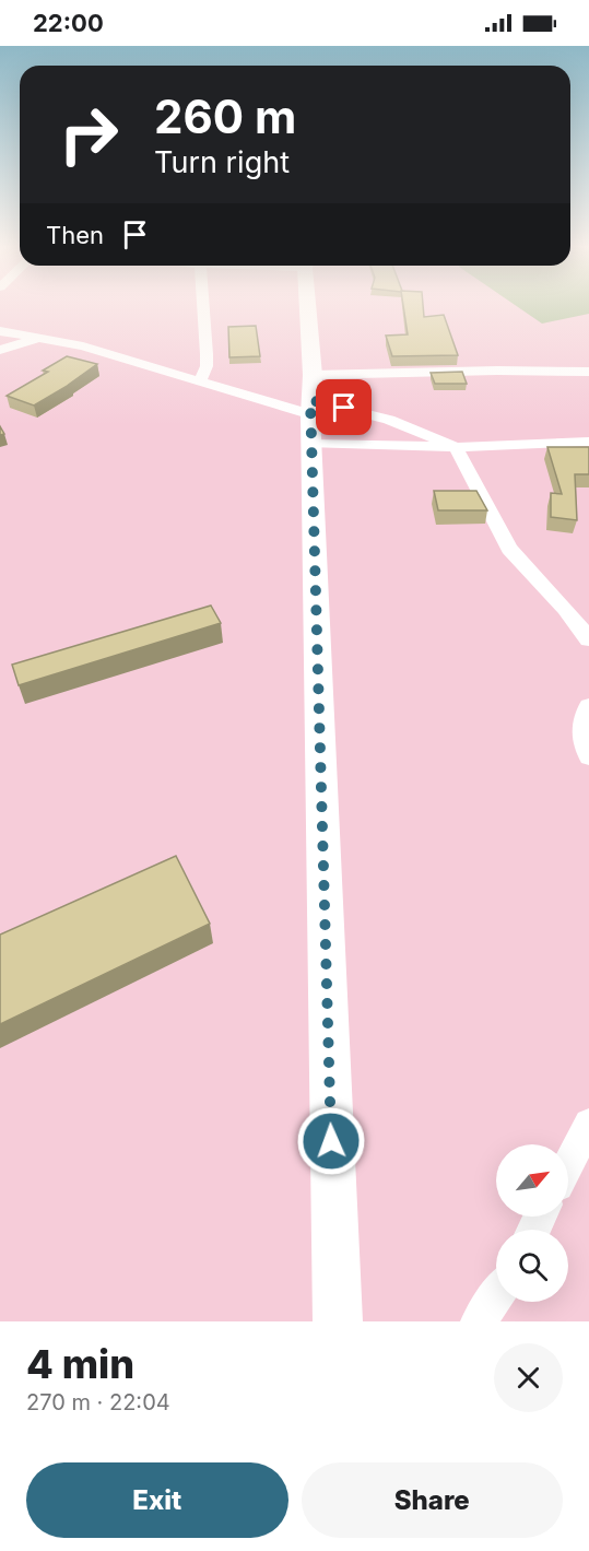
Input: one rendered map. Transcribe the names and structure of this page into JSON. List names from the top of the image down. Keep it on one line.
{"north":"top right","page":{"status":"22:00","turn":["260 m","Turn right"],"then":"Then","heading":["4 min","270 m · 22:04"],"buttons":["Exit","Share"]}}
